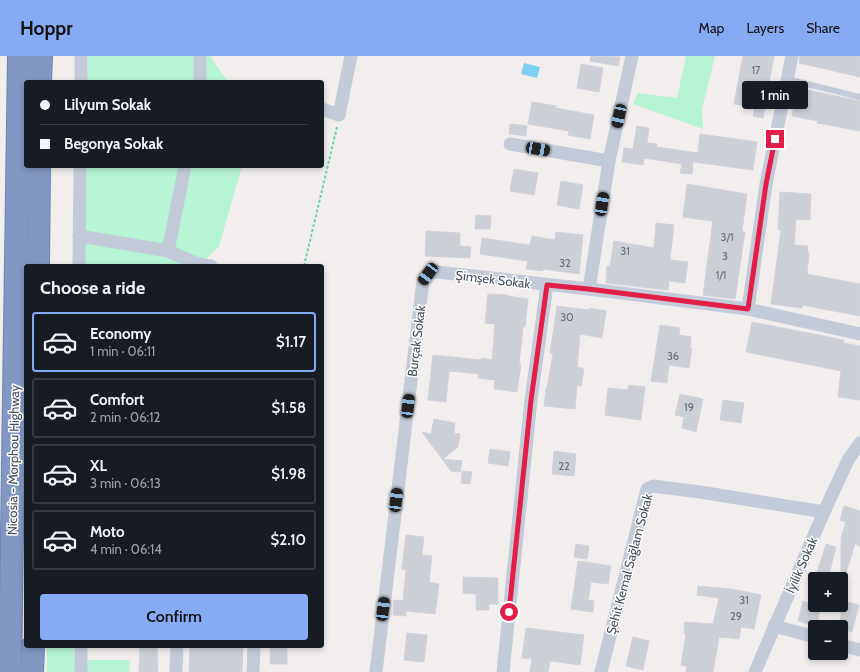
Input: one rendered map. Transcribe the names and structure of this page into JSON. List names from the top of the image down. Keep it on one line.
{"streets":{"highway":["Nicosia - Morphou Highway"],"street":["Şimşek Sokak","Burçak Sokak","Şehit Kemal Sağlam Sokak","İyilik Sokak"]},"crossings":[["Şimşek Sokak","Burçak Sokak"],["Şehit Kemal Sağlam Sokak","İyilik Sokak"]],"house_numbers":["17","3/1","31","3","32","1/1","30","36","19","22","31","29"],"page":{"header":"Hoppr","nav":["Map","Layers","Share"],"banner":["Lilyum Sokak","Begonya Sokak"],"bubble":"1 min","heading":"Choose a ride","list":[{"name":"Economy","note":"1 min · 06:11","value":"$1.17"},{"name":"Comfort","note":"2 min · 06:12","value":"$1.58"},{"name":"XL","note":"3 min · 06:13","value":"$1.98"},{"name":"Moto","note":"4 min · 06:14","value":"$2.10"}],"map_buttons":["+","−"],"buttons":"Confirm"}}
